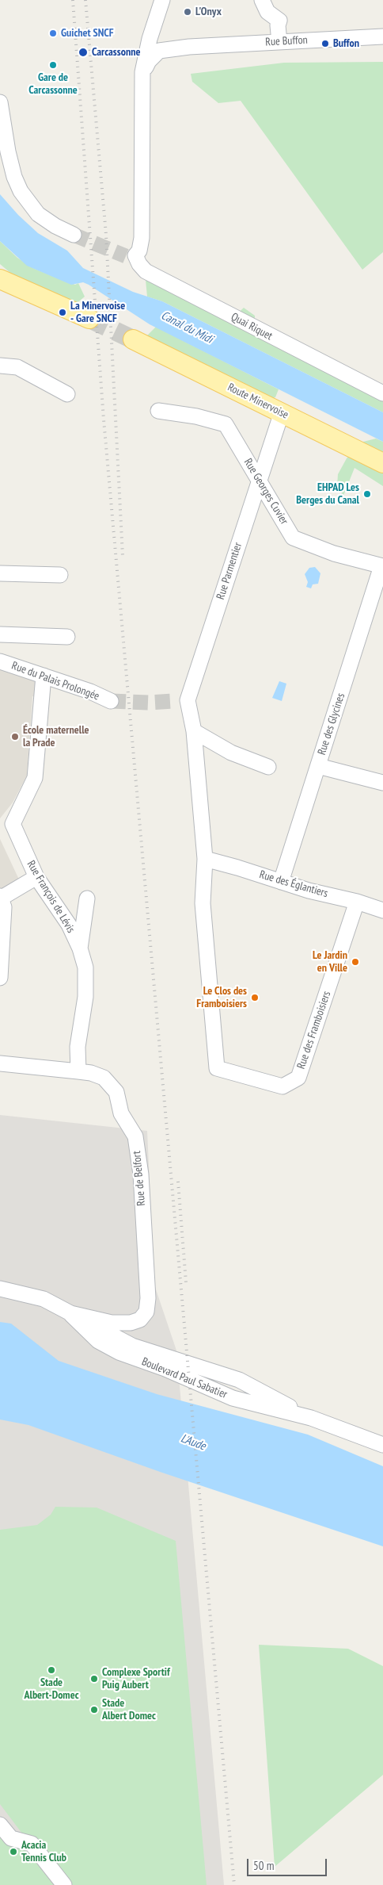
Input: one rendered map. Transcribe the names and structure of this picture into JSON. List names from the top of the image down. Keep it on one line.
{"streets":{"main road":["Route Minervoise"],"street":["Rue Buffon","Quai Riquet","Rue Georges Cuvier","Rue Parmentier","Rue du Palais Prolongée","Rue des Glycines","Rue des Églantiers","Rue François de Lévis","Rue des Framboisiers","Rue de Belfort","Boulevard Paul Sabatier"]},"crossings":[["Rue Buffon","Quai Riquet"],["Route Minervoise","Rue Parmentier"],["Rue Georges Cuvier","Rue Parmentier"],["Rue Georges Cuvier","Rue des Glycines"],["Rue Parmentier","Rue des Églantiers"],["Rue Parmentier","Rue des Framboisiers"],["Rue du Palais Prolongée","Rue François de Lévis"],["Rue des Glycines","Rue des Églantiers"],["Rue des Églantiers","Rue des Framboisiers"],["Rue François de Lévis","Rue de Belfort"],["Rue de Belfort","Boulevard Paul Sabatier"]],"water":["Canal du Midi","L'Aude"],"places":["L'Onyx","Guichet SNCF","Buffon","Carcassonne","Gare de Carcassonne","La Minervoise - Gare SNCF","EHPAD Les Berges du Canal","École maternelle la Prade","Le Jardin en Ville","Le Clos des Framboisiers","Stade Albert-Domec","Complexe Sportif Puig Aubert","Stade Albert Domec","Acacia Tennis Club"],"scale_bar":"50 m"}
